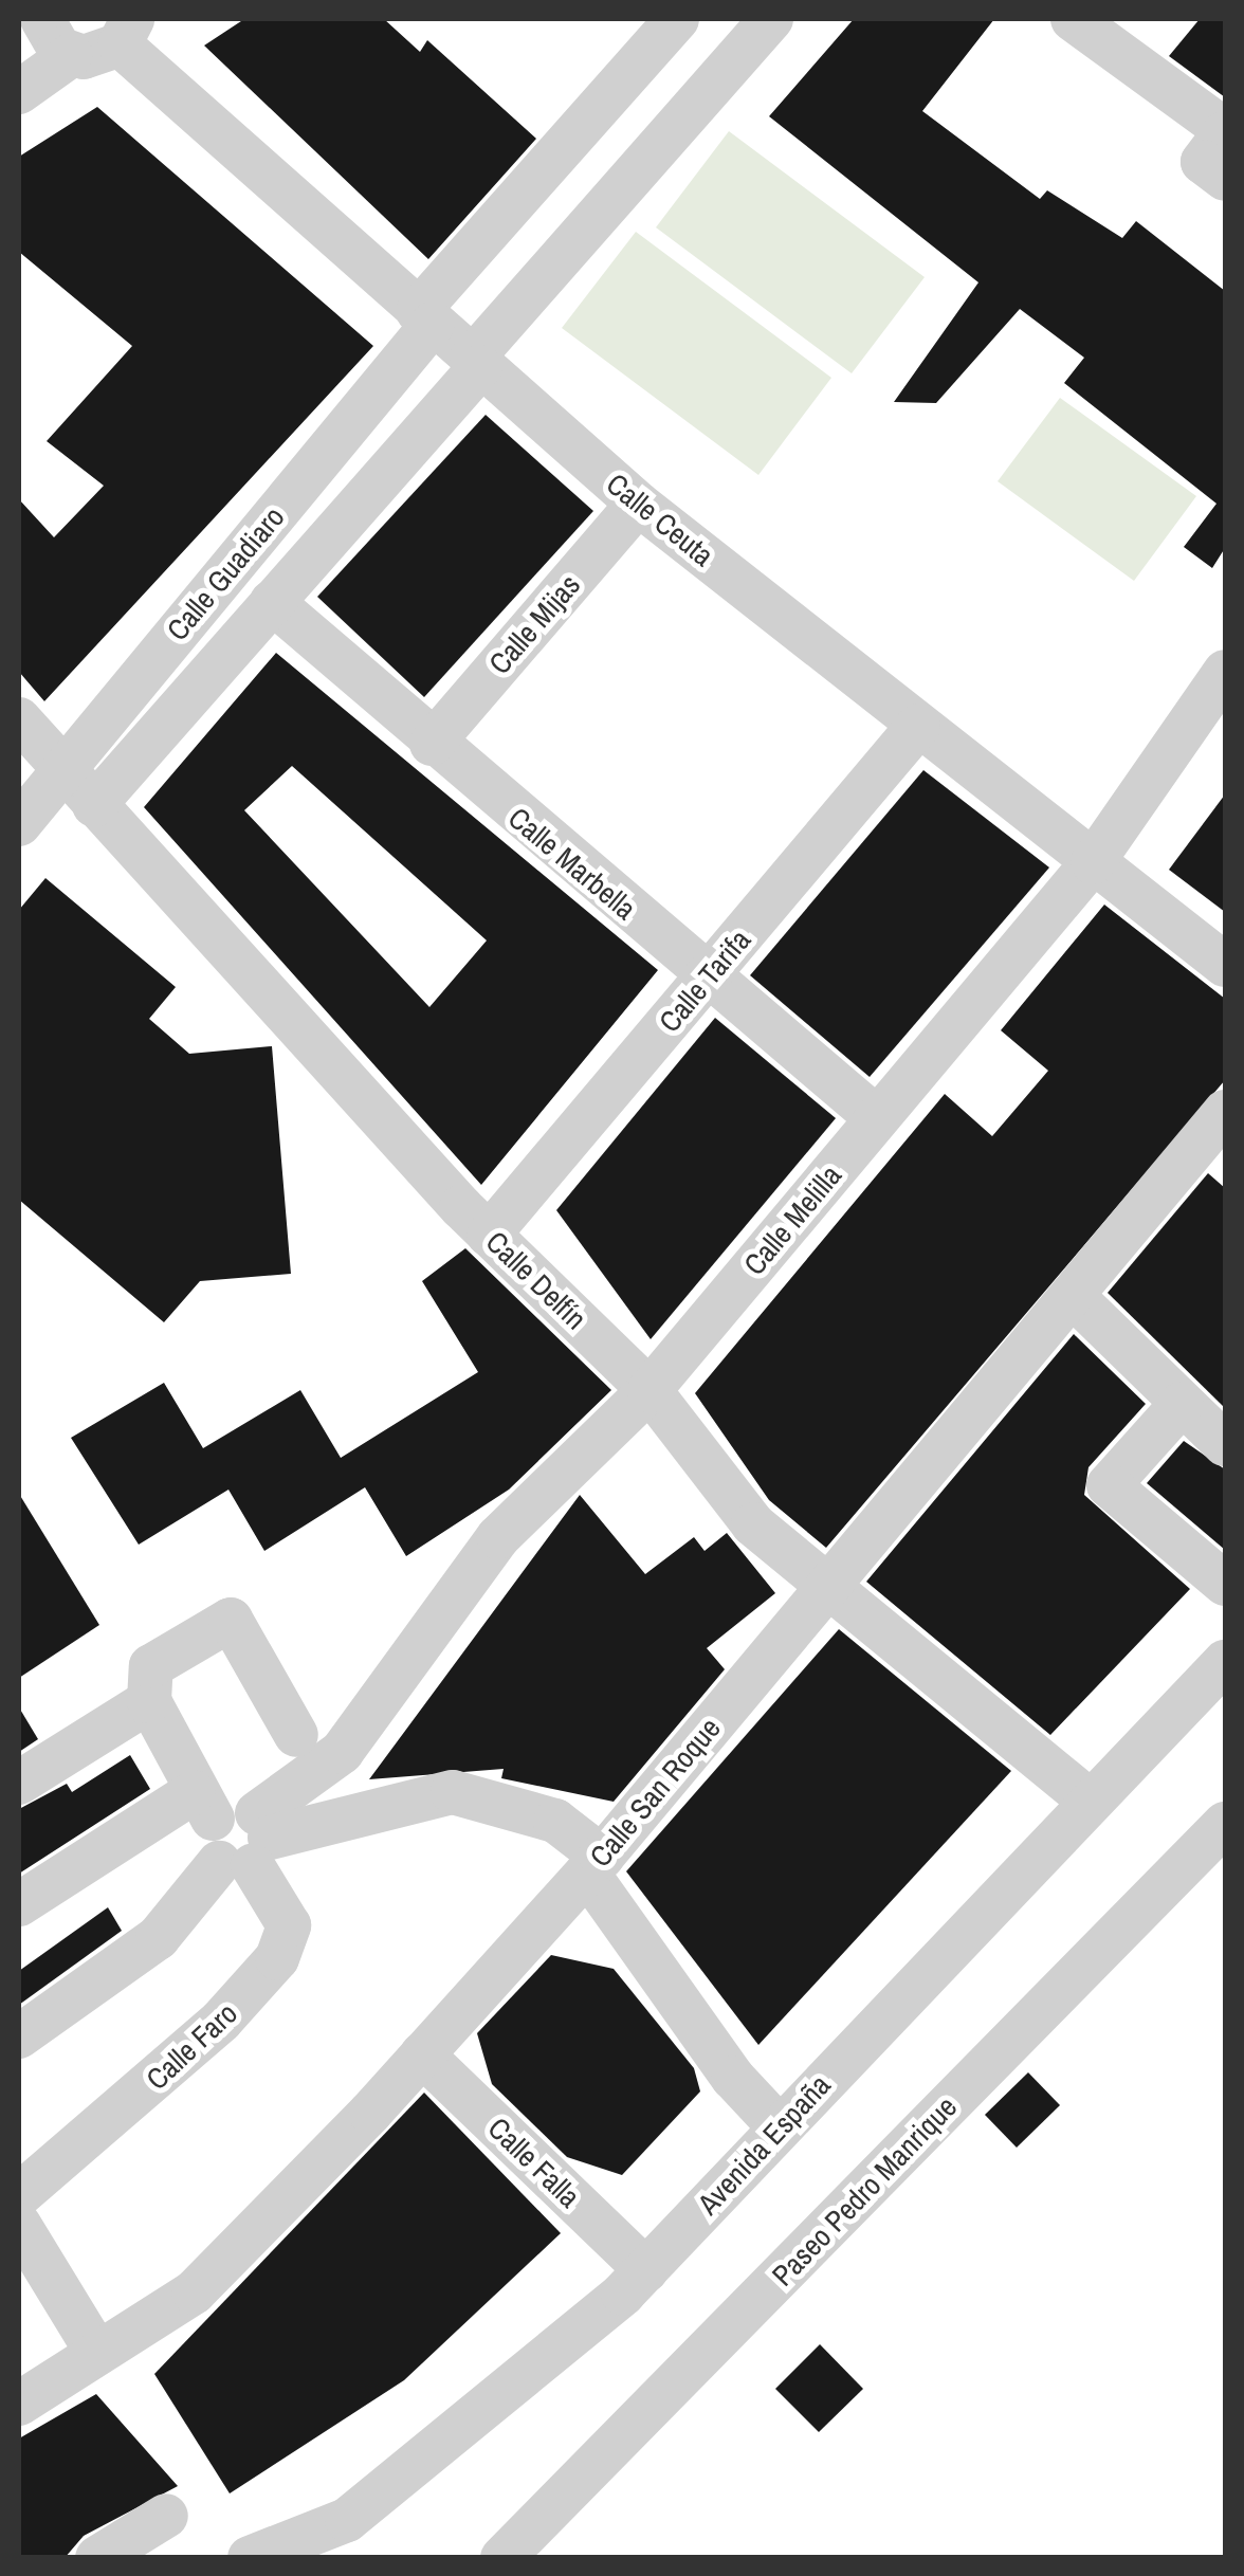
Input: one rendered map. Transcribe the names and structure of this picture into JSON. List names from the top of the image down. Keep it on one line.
{"streets":{"street":["Calle Ceuta","Calle Guadiaro","Calle Mijas","Calle Marbella","Calle Tarifa","Calle Melilla","Calle Delfín","Calle San Roque","Calle Faro","Avenida España","Calle Falla","Paseo Pedro Manrique"]},"crossings":[["Calle Ceuta","Calle Guadiaro"],["Calle Ceuta","Calle Mijas"],["Calle Ceuta","Calle Tarifa"],["Calle Ceuta","Calle Melilla"],["Calle Guadiaro","Calle Marbella"],["Calle Guadiaro","Calle Delfín"],["Calle Mijas","Calle Marbella"],["Calle Marbella","Calle Tarifa"],["Calle Marbella","Calle Melilla"],["Calle Tarifa","Calle Delfín"],["Calle Melilla","Calle Delfín"],["Calle Melilla","Calle Faro"],["Calle Delfín","Calle San Roque"],["Calle Delfín","Avenida España"],["Calle San Roque","Calle Falla"],["Avenida España","Calle Falla"]]}
